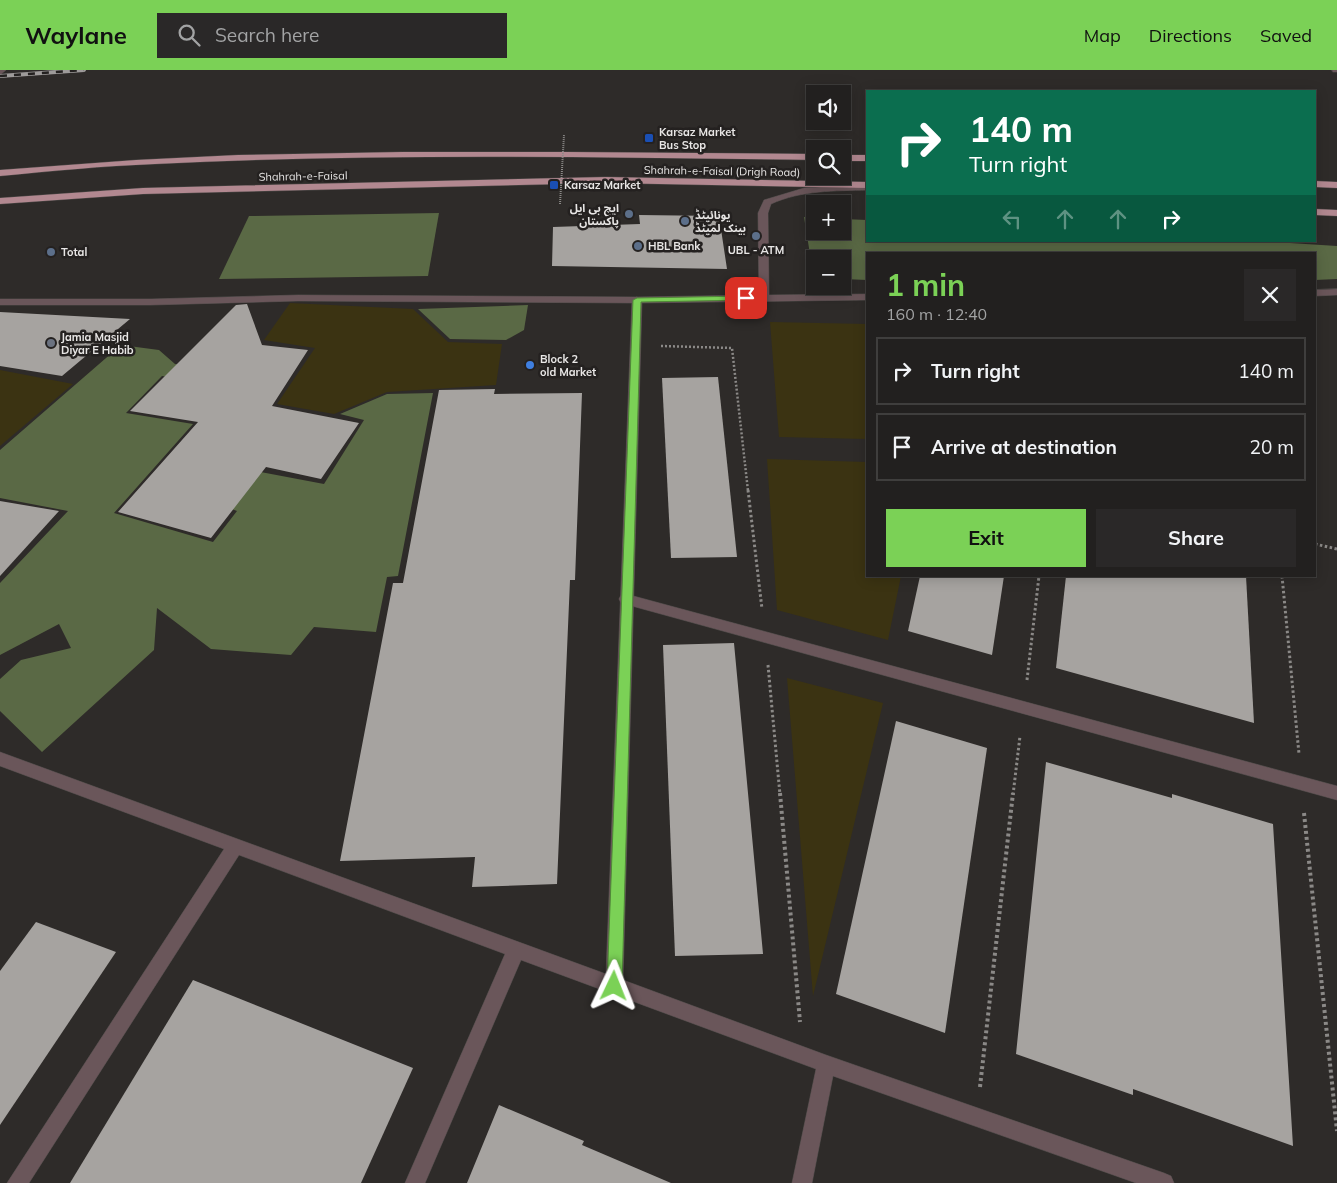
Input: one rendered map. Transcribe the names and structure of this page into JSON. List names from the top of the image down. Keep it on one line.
{"streets":{"highway":["Shahrah-e-Faisal (Drigh Road)","Shahrah-e-Faisal"]},"crossings":[["Shahrah-e-Faisal (Drigh Road)","Shahrah-e-Faisal"]],"places":{"transit":["Karsaz Market Bus Stop","Karsaz Market"],"other":["ایچ بی ایل پاکستان","یونائیٹڈ بینک لمیٹڈ","UBL - ATM","HBL Bank","Total","Jamia Masjid Diyar E Habib","Block 2 old Market"]},"page":{"header":"Waylane","search":"Search here","nav":["Map","Directions","Saved"],"map_buttons":["+","−"],"turn":["140 m","Turn right"],"heading":["1 min","160 m · 12:40"],"list":[{"name":"Turn right","value":"140 m"},{"name":"Arrive at destination","value":"20 m"}],"buttons":["Exit","Share"]}}
